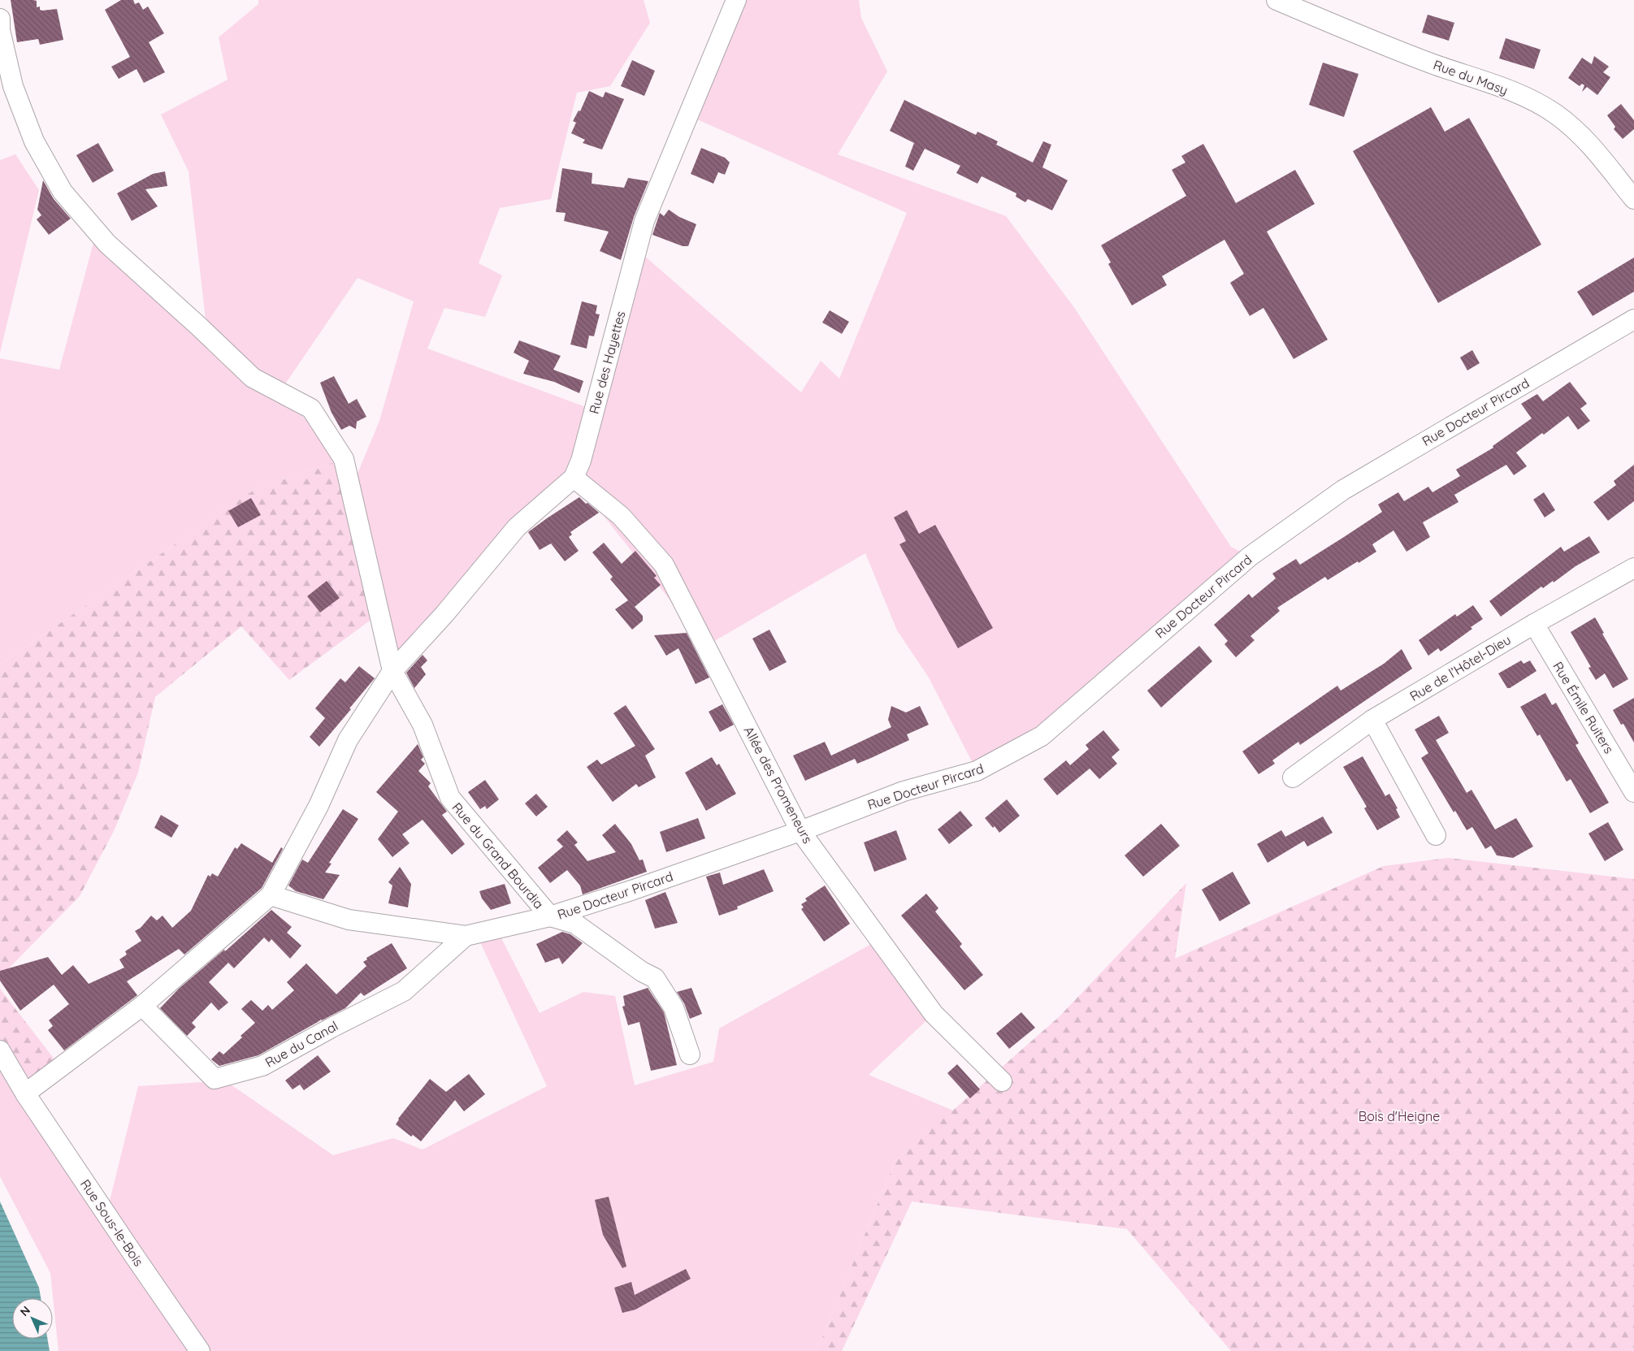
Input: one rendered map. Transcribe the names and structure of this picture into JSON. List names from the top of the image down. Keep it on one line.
{"streets":{"street":["Rue du Masy","Rue des Hayettes","Rue Docteur Pircard","Rue de l’Hôtel-Dieu","Rue Émile Ruiters","Allée des Promeneurs","Rue du Grand Bourdia","Rue du Canal","Rue Sous-le-Bois"]},"crossings":[["Rue des Hayettes","Rue Docteur Pircard"],["Rue des Hayettes","Allée des Promeneurs"],["Rue des Hayettes","Rue du Grand Bourdia"],["Rue Docteur Pircard","Allée des Promeneurs"],["Rue Docteur Pircard","Rue du Grand Bourdia"],["Rue Docteur Pircard","Rue du Canal"],["Rue de l’Hôtel-Dieu","Rue Émile Ruiters"]],"parks":["Bois d'Heigne"],"north":"top left"}
